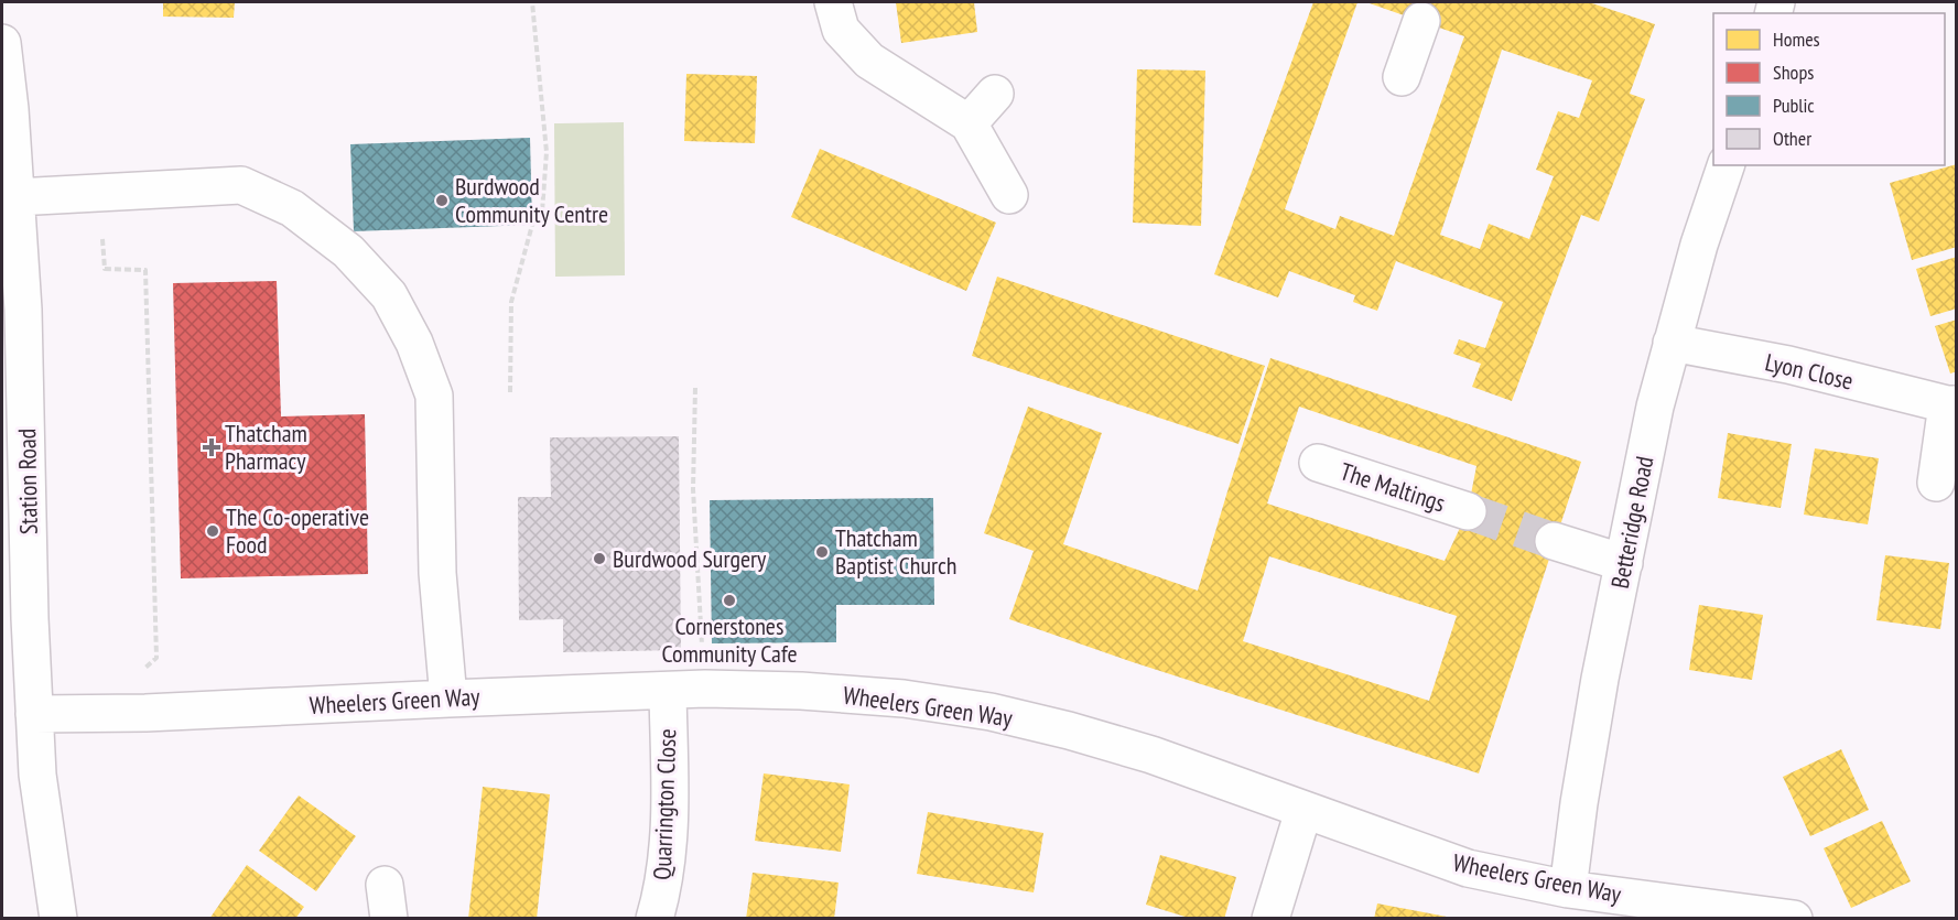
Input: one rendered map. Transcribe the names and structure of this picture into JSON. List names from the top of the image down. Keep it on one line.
{"streets":{"street":["Lyon Close","Station Road","The Maltings","Betteridge Road","Wheelers Green Way","Quarrington Close"]},"crossings":[["Lyon Close","Betteridge Road"],["Station Road","Wheelers Green Way"],["Betteridge Road","Wheelers Green Way"],["Wheelers Green Way","Quarrington Close"]],"places":{"other":["Burdwood Community Centre","The Co-operative Food","Thatcham Baptist Church","Burdwood Surgery","Cornerstones Community Cafe"],"health":["Thatcham Pharmacy"]},"legend":["Homes","Shops","Public","Other"]}
